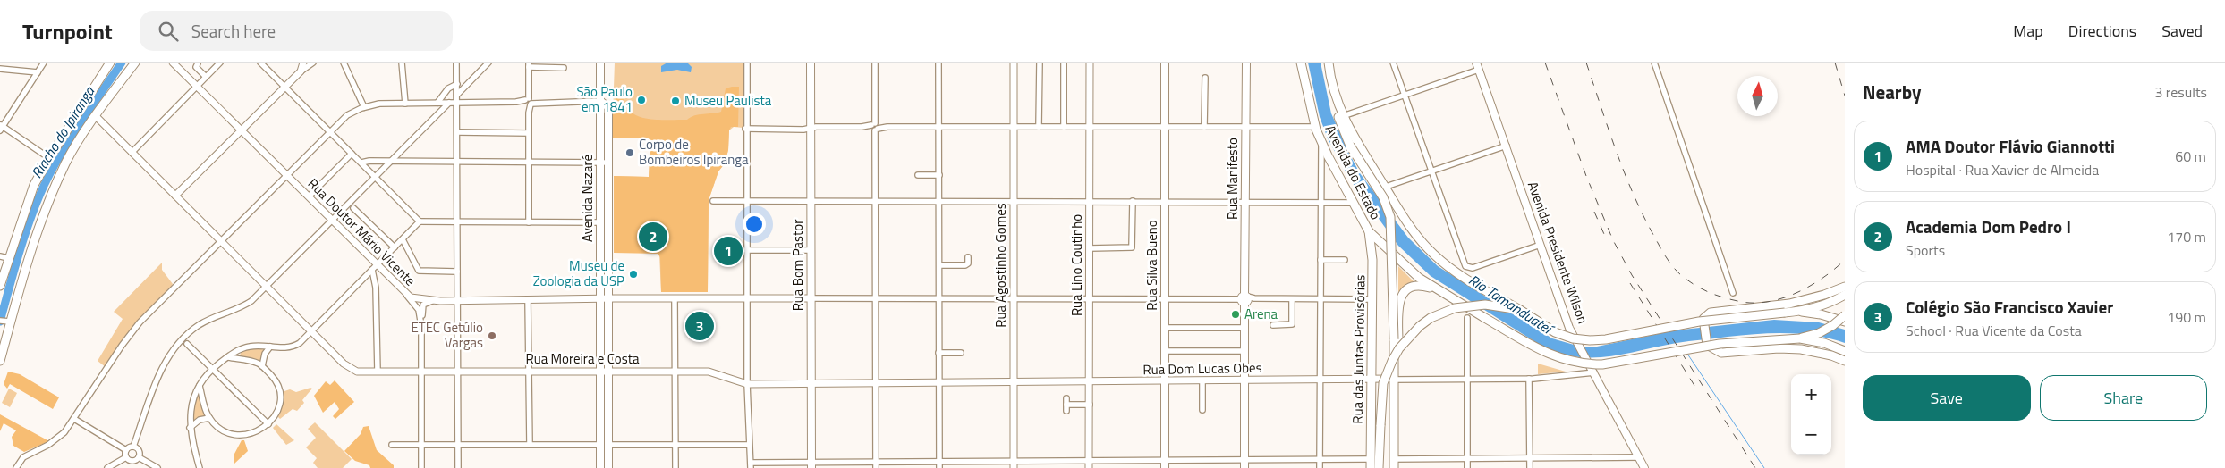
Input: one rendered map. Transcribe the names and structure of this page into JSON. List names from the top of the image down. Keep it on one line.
{"streets":{"main road":["Avenida do Estado","Rua Manifesto","Avenida Nazaré","Avenida Presidente Wilson","Rua Bom Pastor","Rua Silva Bueno","Rua das Juntas Provisórias"],"street":["Rua Doutor Mário Vicente","Rua Agostinho Gomes","Rua Lino Coutinho","Rua Moreira e Costa","Rua Dom Lucas Obes"]},"crossings":[["Avenida do Estado","Rua das Juntas Provisórias"],["Avenida do Estado","Rua Dom Lucas Obes"],["Rua Manifesto","Rua Dom Lucas Obes"],["Avenida Nazaré","Rua Moreira e Costa"],["Rua Doutor Mário Vicente","Rua Moreira e Costa"],["Avenida Presidente Wilson","Rua Dom Lucas Obes"],["Rua Bom Pastor","Rua Moreira e Costa"],["Rua Bom Pastor","Rua Dom Lucas Obes"],["Rua Agostinho Gomes","Rua Dom Lucas Obes"],["Rua Lino Coutinho","Rua Dom Lucas Obes"],["Rua Silva Bueno","Rua Dom Lucas Obes"],["Rua das Juntas Provisórias","Rua Dom Lucas Obes"],["Rua Moreira e Costa","Rua Dom Lucas Obes"]],"water":["Riacho do Ipiranga","Rio Tamanduateí"],"places":["São Paulo em 1841","Museu Paulista","Corpo de Bombeiros Ipiranga","Museu de Zoologia da USP","Arena","ETEC Getúlio Vargas"],"north":"top","page":{"header":"Turnpoint","search":"Search here","nav":["Map","Directions","Saved"],"heading":["Nearby","3 results"],"list":[{"mark":"1","name":"AMA Doutor Flávio Giannotti","note":"Hospital · Rua Xavier de Almeida","value":"60 m"},{"mark":"2","name":"Academia Dom Pedro I","note":"Sports","value":"170 m"},{"mark":"3","name":"Colégio São Francisco Xavier","note":"School · Rua Vicente da Costa","value":"190 m"}],"pins":["2","1","3"],"buttons":["Save","Share"],"map_buttons":["+","−"]}}
